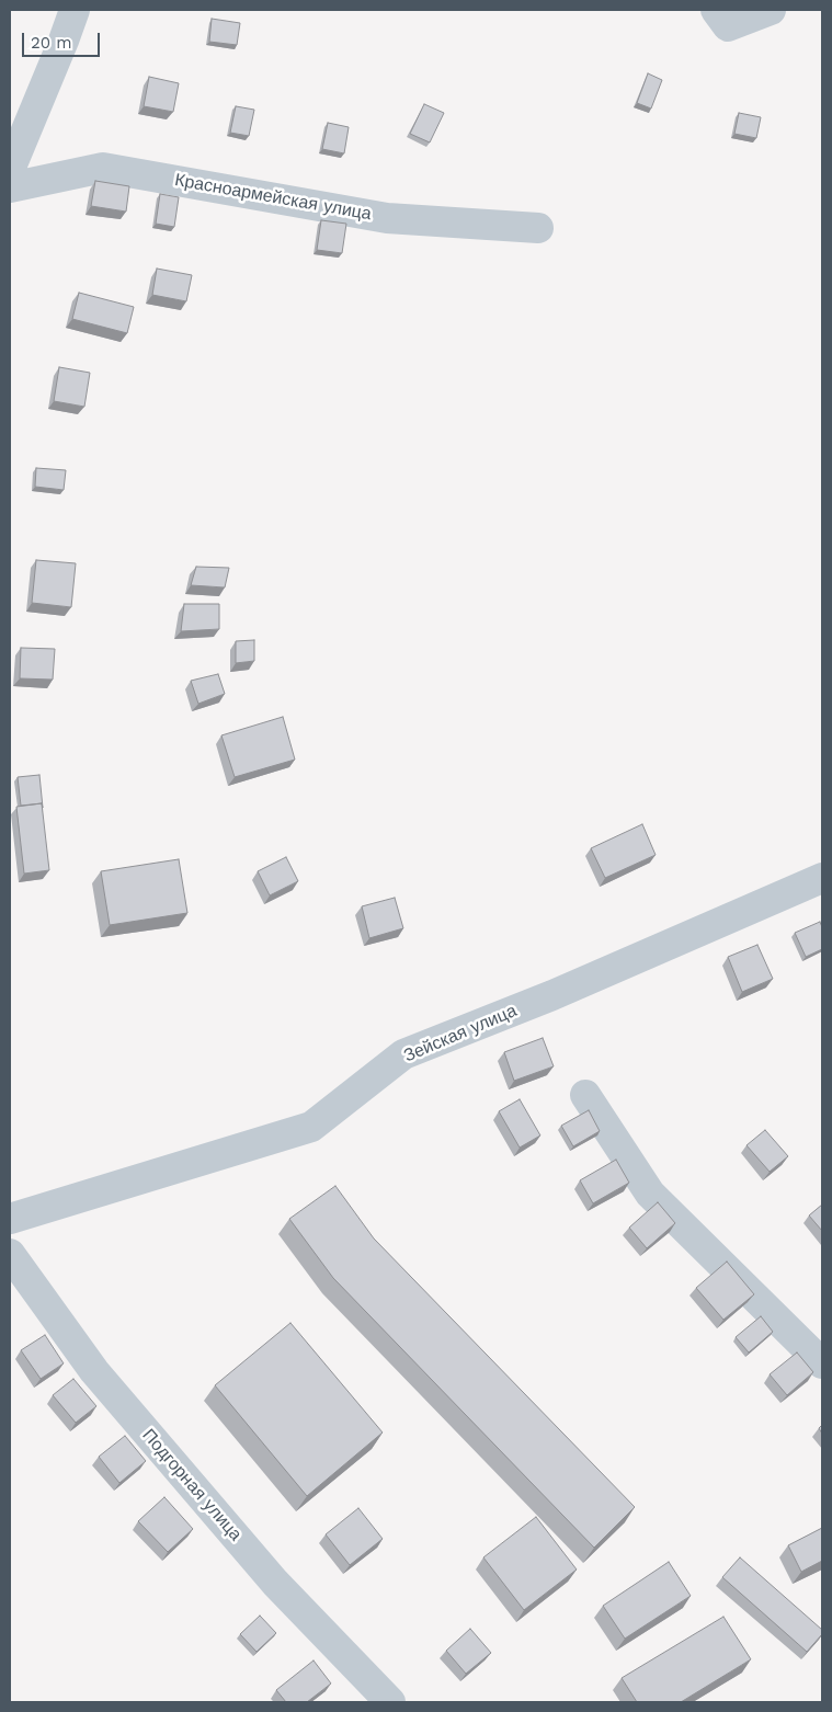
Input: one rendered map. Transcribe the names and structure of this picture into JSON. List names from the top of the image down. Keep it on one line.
{"streets":{"street":["Красноармейская улица","Зейская улица","Подгорная улица"]},"scale_bar":"20 m"}
